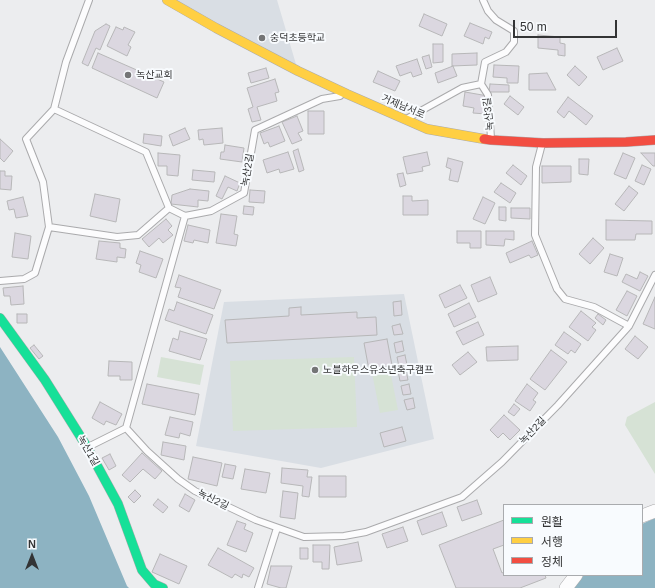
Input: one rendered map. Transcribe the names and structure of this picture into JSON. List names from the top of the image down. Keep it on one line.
{"streets":{"main road":["거제남서로","녹산1길"],"lane":["녹산3길","녹산2길"]},"crossings":[["거제남서로","녹산3길"],["거제남서로","녹산2길"]],"places":["숭덕초등학교","녹산교회","노블하우스유소년축구캠프"],"legend":["원활","서행","정체"],"scale_bar":"50 m","north":"top"}
